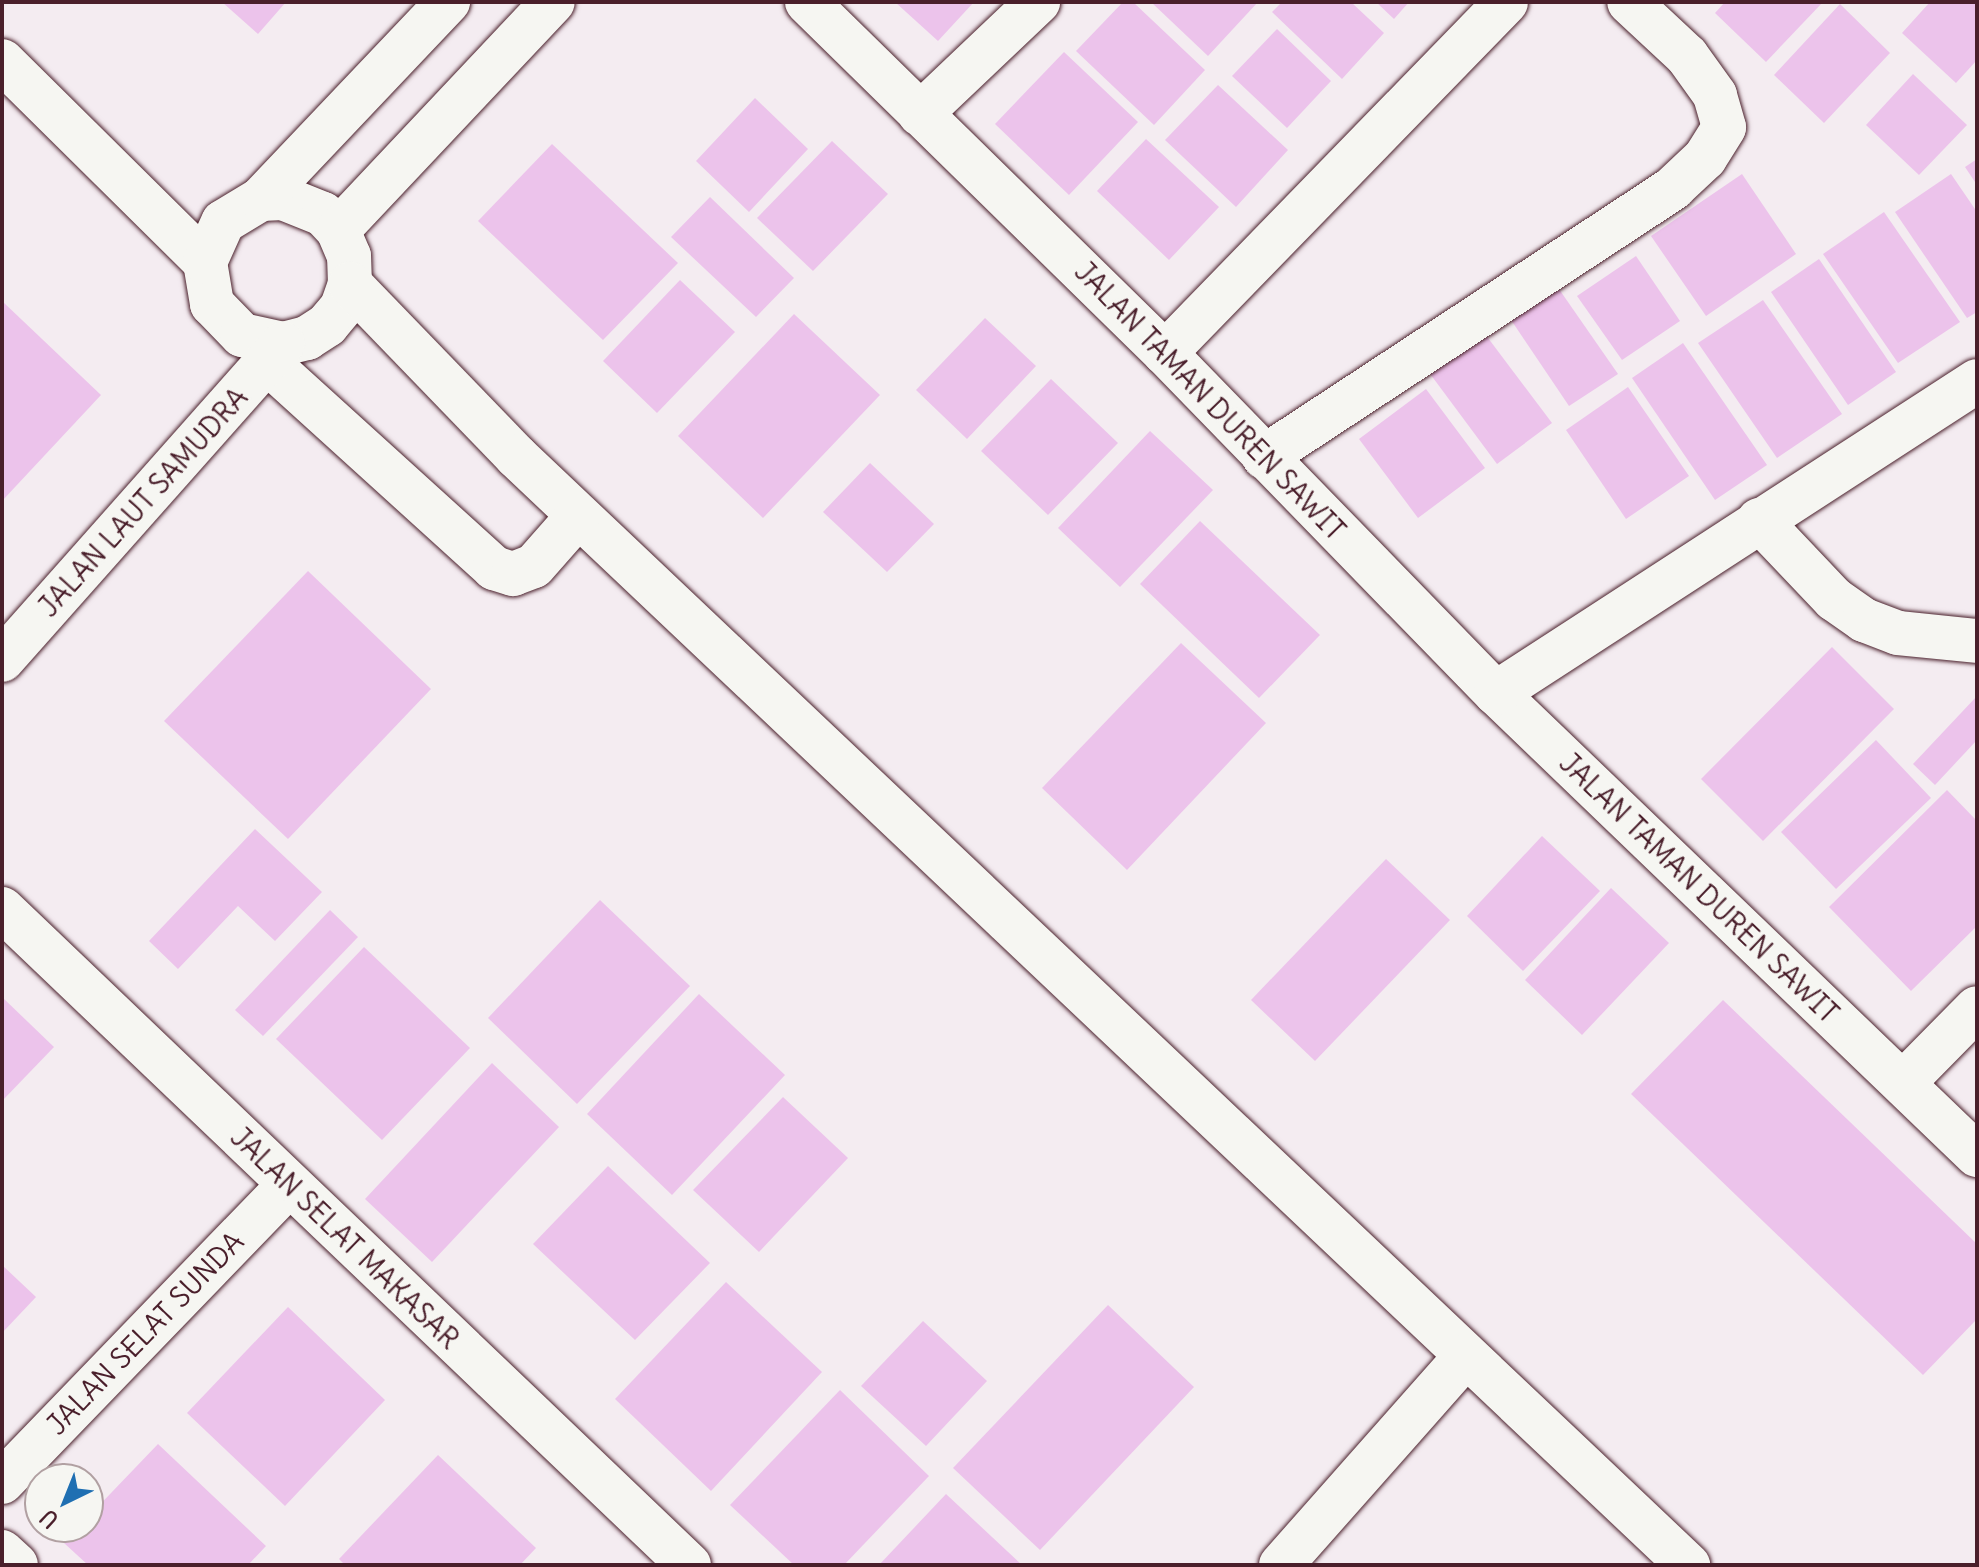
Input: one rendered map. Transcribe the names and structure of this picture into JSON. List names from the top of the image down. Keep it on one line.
{"streets":{"street":["JALAN TAMAN DUREN SAWIT","JALAN LAUT SAMUDRA","JALAN SELAT MAKASAR","JALAN SELAT SUNDA"]},"crossings":[["JALAN SELAT MAKASAR","JALAN SELAT SUNDA"]],"north":"bottom left"}
